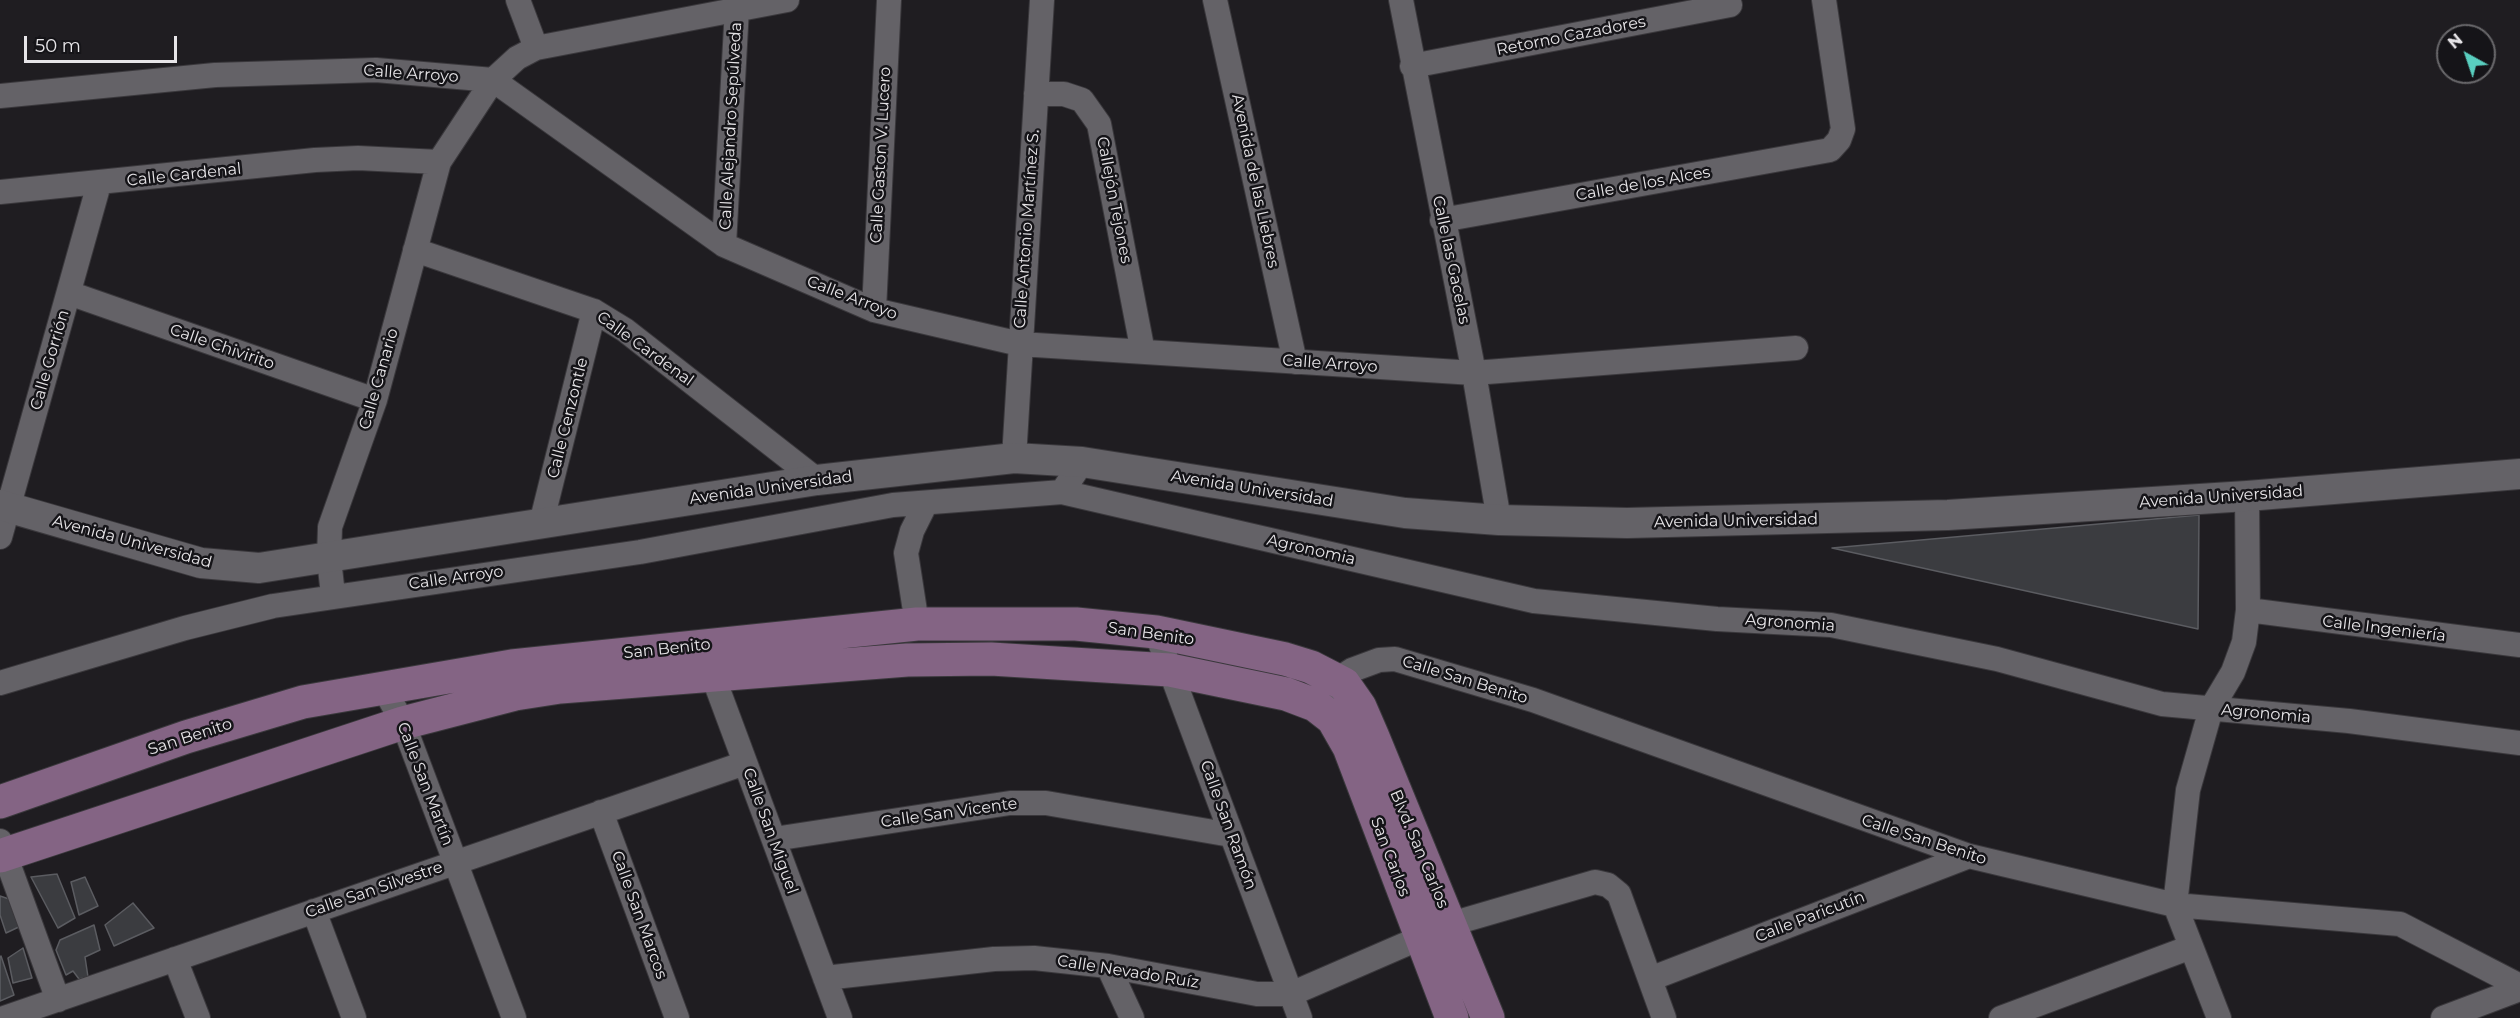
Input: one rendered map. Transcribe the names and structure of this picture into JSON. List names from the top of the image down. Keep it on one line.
{"streets":{"main road":["San Benito","Blvd. San Carlos","San Carlos"],"street":["Retorno Cazadores","Calle Arroyo","Calle Alejandro Sepúlveda","Calle Gaston V. Lucero","Calle Cardenal","Avenida de las Liebres","Calle de los Alces","Callejón Tejones","Calle Antonio Martínez S.","Calle las Gacelas","Calle Chivirito","Calle Gorrión","Calle Canario","Calle Cenzontle","Avenida Universidad","Agronomia","Calle Ingeniería","Calle San Benito","Calle San Martín","Calle San Vicente","Calle San Ramón","Calle San Miguel","Calle San Silvestre","Calle San Marcos","Calle Paricutín","Calle Nevado Ruíz"]},"crossings":[["Retorno Cazadores","Calle las Gacelas"],["Calle Arroyo","Calle Alejandro Sepúlveda"],["Calle Arroyo","Calle Gaston V. Lucero"],["Calle Arroyo","Avenida de las Liebres"],["Calle Arroyo","Callejón Tejones"],["Calle Arroyo","Calle Antonio Martínez S."],["Calle Arroyo","Calle las Gacelas"],["Calle Arroyo","Calle Canario"],["Calle Arroyo","Agronomia"],["Calle Alejandro Sepúlveda","Calle Canario"],["Calle Cardenal","Calle Gorrión"],["Calle Cardenal","Calle Canario"],["Calle Cardenal","Calle Cenzontle"],["Calle Cardenal","Avenida Universidad"],["Calle de los Alces","Calle las Gacelas"],["Callejón Tejones","Calle Antonio Martínez S."],["Calle Antonio Martínez S.","Avenida Universidad"],["Calle las Gacelas","Avenida Universidad"],["Calle Chivirito","Calle Gorrión"],["Calle Chivirito","Calle Canario"],["Calle Gorrión","Avenida Universidad"],["Calle Canario","Avenida Universidad"],["Calle Cenzontle","Avenida Universidad"],["San Benito","Calle San Benito"],["San Benito","Calle San Martín"],["San Benito","Calle San Ramón"],["San Benito","Calle San Miguel"],["San Benito","Blvd. San Carlos"],["San Benito","San Carlos"],["Calle San Benito","Blvd. San Carlos"],["Calle San Benito","Calle Paricutín"],["Calle San Martín","Calle San Silvestre"],["Calle San Vicente","Calle San Ramón"],["Calle San Vicente","Calle San Miguel"],["Calle San Ramón","Calle Nevado Ruíz"],["Calle San Miguel","Calle San Silvestre"],["Calle San Miguel","Calle Nevado Ruíz"],["San Carlos","Calle Nevado Ruíz"],["Calle San Silvestre","Calle San Marcos"]],"scale_bar":"50 m","north":"top left"}
